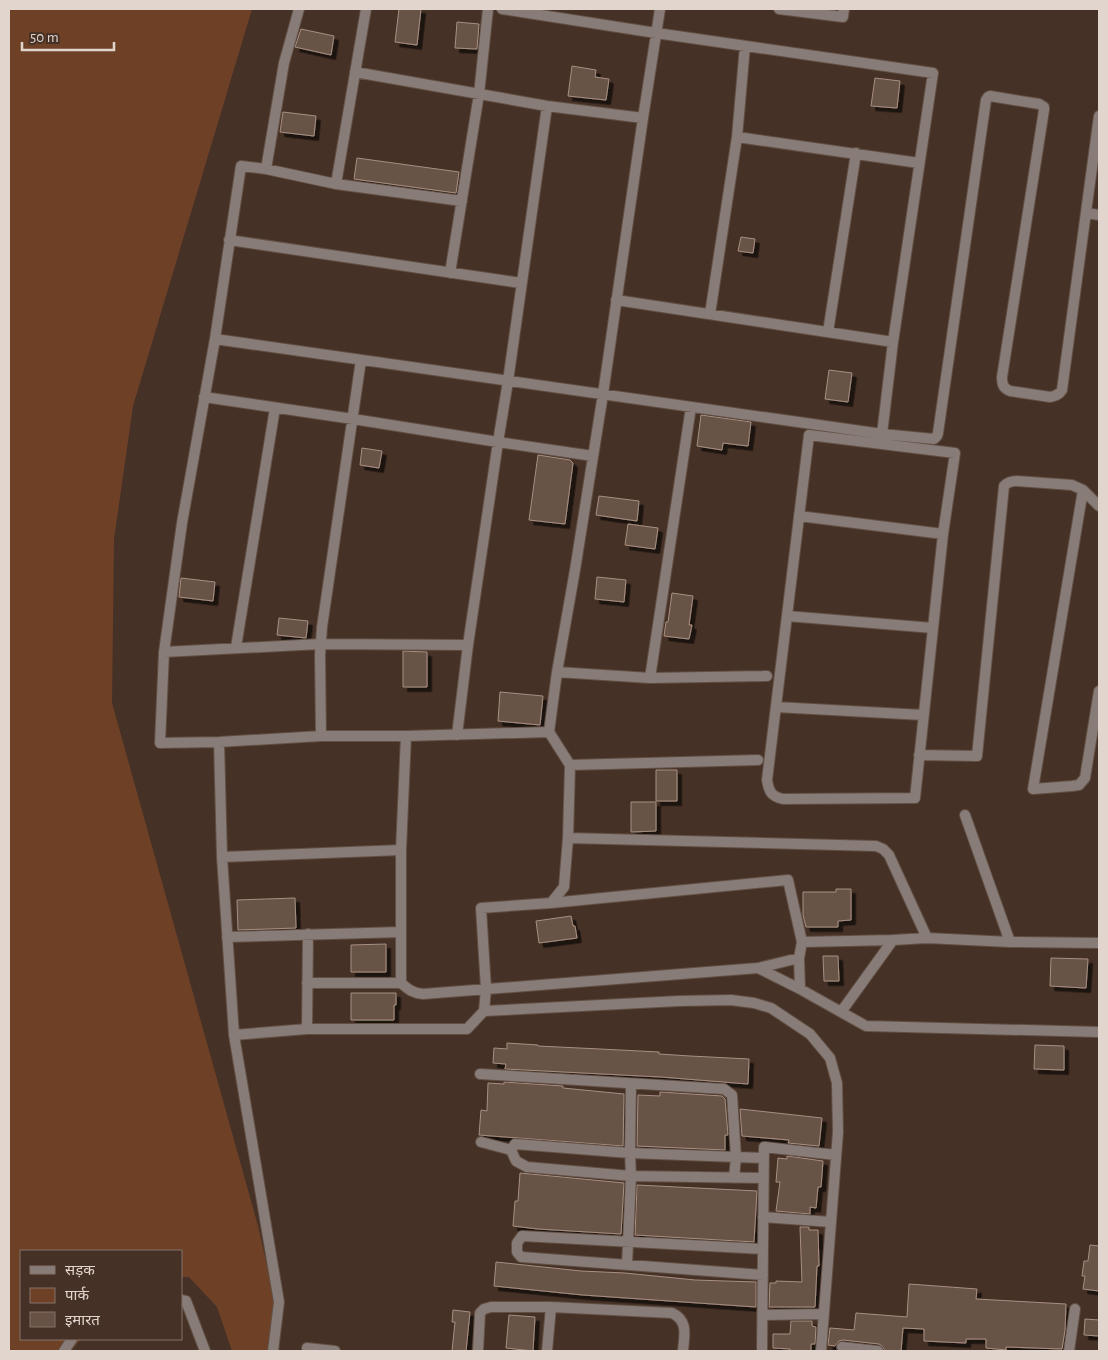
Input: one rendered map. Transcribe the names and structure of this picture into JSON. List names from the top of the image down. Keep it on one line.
{"legend":["सड़क","पार्क","इमारत"],"scale_bar":"50 m"}
